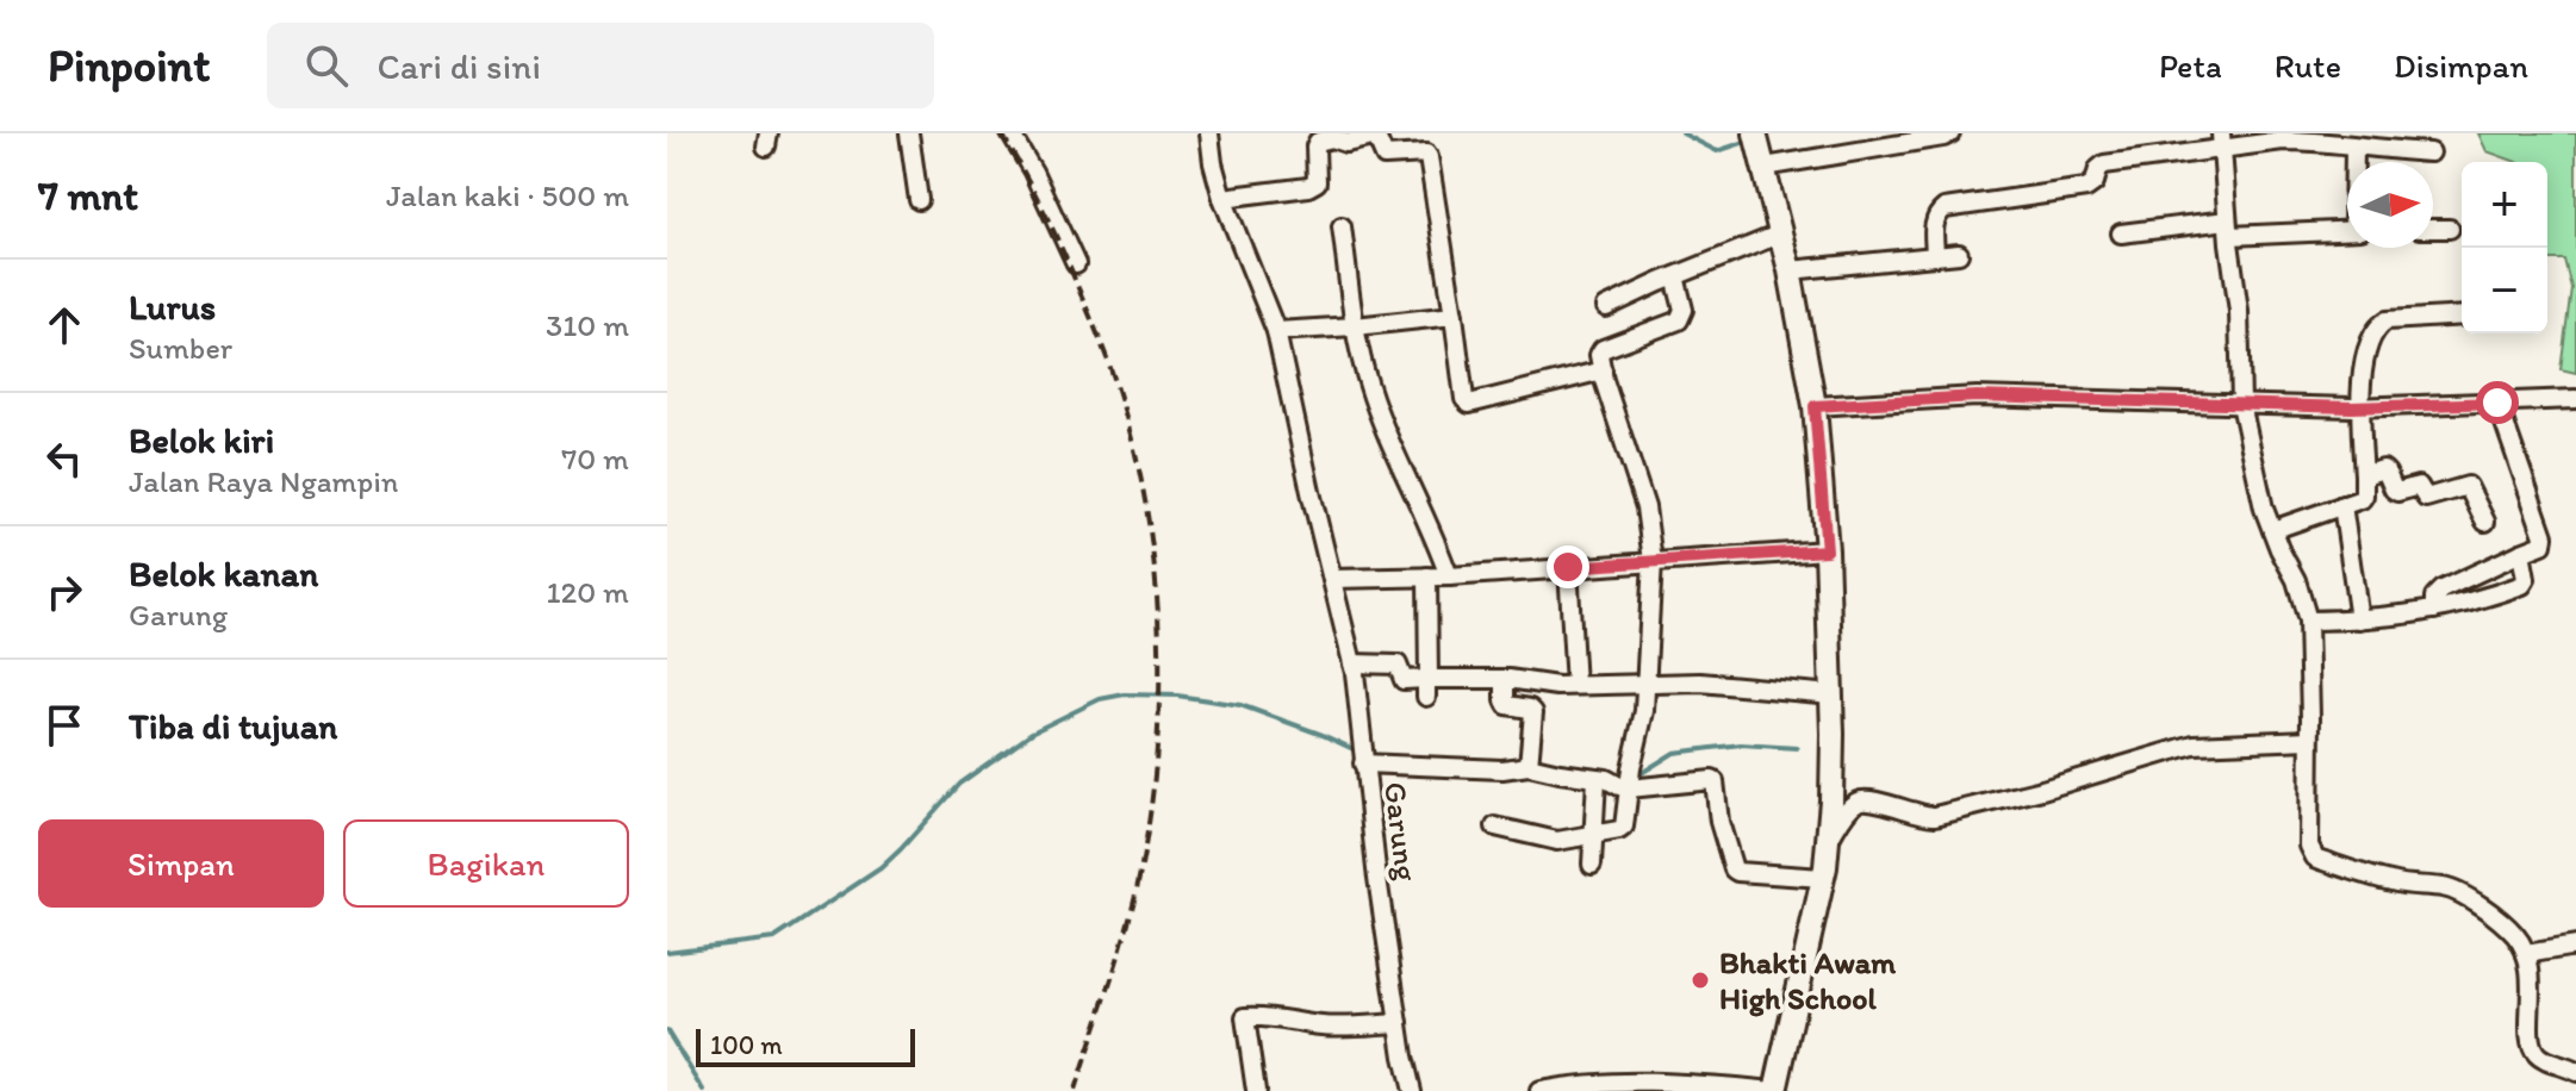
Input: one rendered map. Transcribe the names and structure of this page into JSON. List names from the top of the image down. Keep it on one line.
{"streets":{"street":["Garung"]},"places":["Bhakti Awam High School"],"scale_bar":"100 m","north":"right","page":{"header":"Pinpoint","search":"Cari di sini","nav":["Peta","Rute","Disimpan"],"heading":["7 mnt","Jalan kaki · 500 m"],"map_buttons":["+","−"],"list":[["Lurus","Sumber","310 m"],["Belok kiri","Jalan Raya Ngampin","70 m"],["Belok kanan","Garung","120 m"],"Tiba di tujuan"],"buttons":["Simpan","Bagikan"],"scale":"100 m"}}
